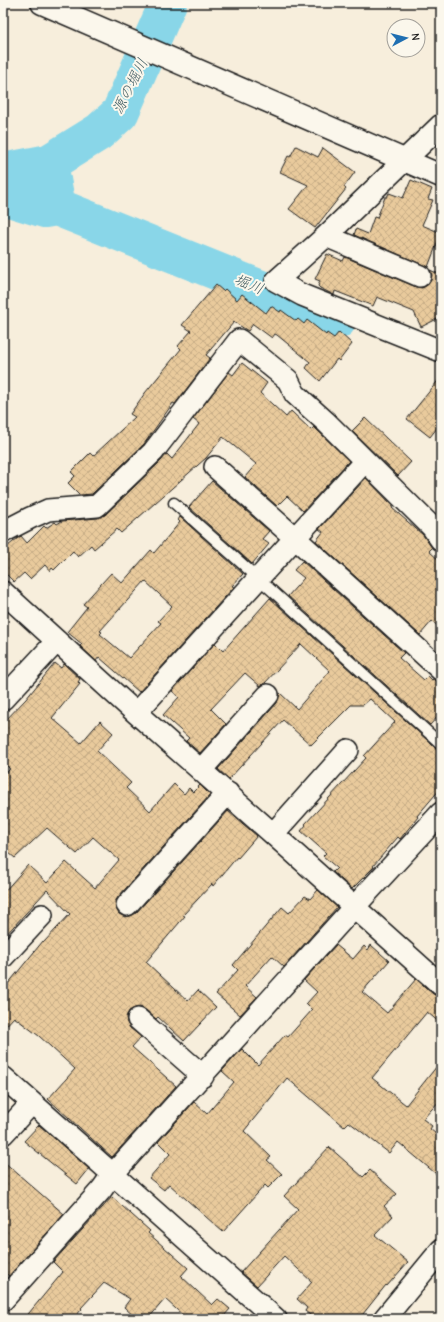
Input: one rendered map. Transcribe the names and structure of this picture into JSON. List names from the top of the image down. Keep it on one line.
{"water":["源の堀川","堀川"],"north":"right"}
